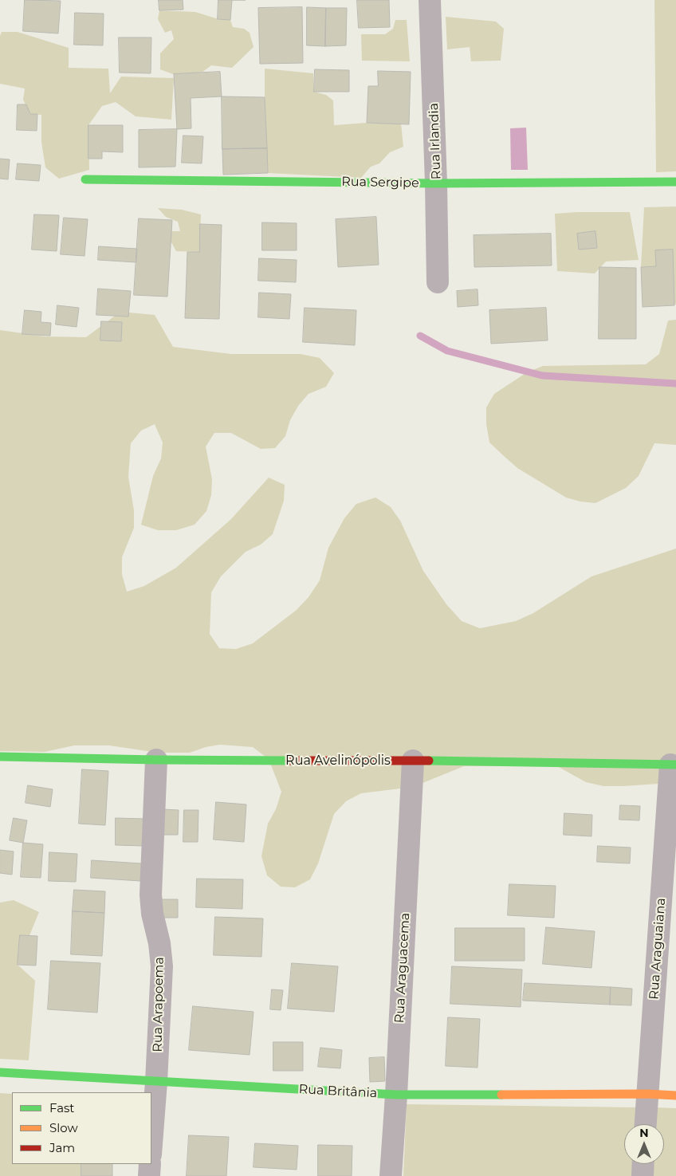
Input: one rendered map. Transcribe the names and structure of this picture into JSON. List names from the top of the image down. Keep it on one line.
{"streets":{"street":["Rua Irlandia","Rua Sergipe","Rua Avelinópolis","Rua Araguaiana","Rua Araguacema","Rua Arapoema","Rua Britânia"]},"crossings":[["Rua Irlandia","Rua Sergipe"],["Rua Avelinópolis","Rua Araguaiana"],["Rua Avelinópolis","Rua Araguacema"],["Rua Avelinópolis","Rua Arapoema"],["Rua Araguaiana","Rua Britânia"],["Rua Araguacema","Rua Britânia"],["Rua Arapoema","Rua Britânia"]],"legend":["Fast","Slow","Jam"],"north":"top"}
